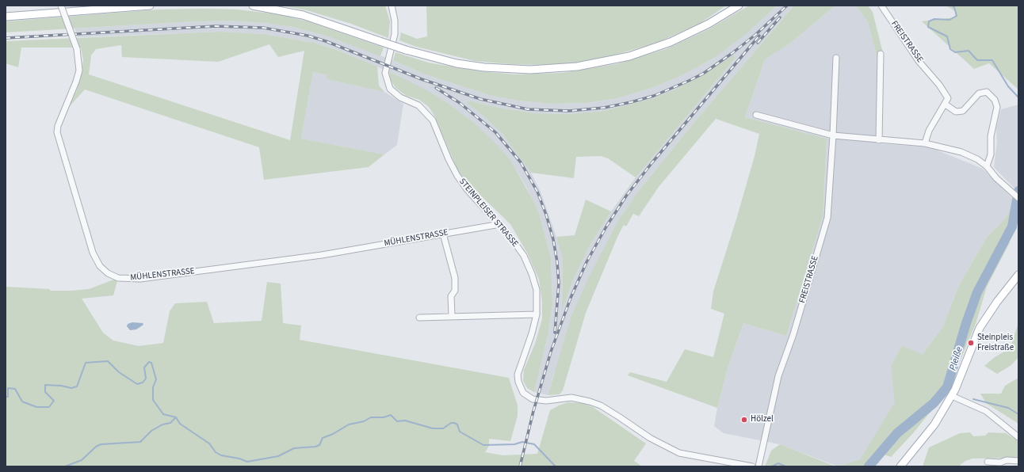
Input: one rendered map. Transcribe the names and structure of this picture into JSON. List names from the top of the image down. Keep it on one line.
{"streets":{"street":["FREISTRASSE","STEINPLEISER STRASSE","MÜHLENSTRASSE"]},"crossings":[["STEINPLEISER STRASSE","MÜHLENSTRASSE"]],"water":["Pleiße"],"places":["Steinpleis Freistraße","Hölzel"]}
